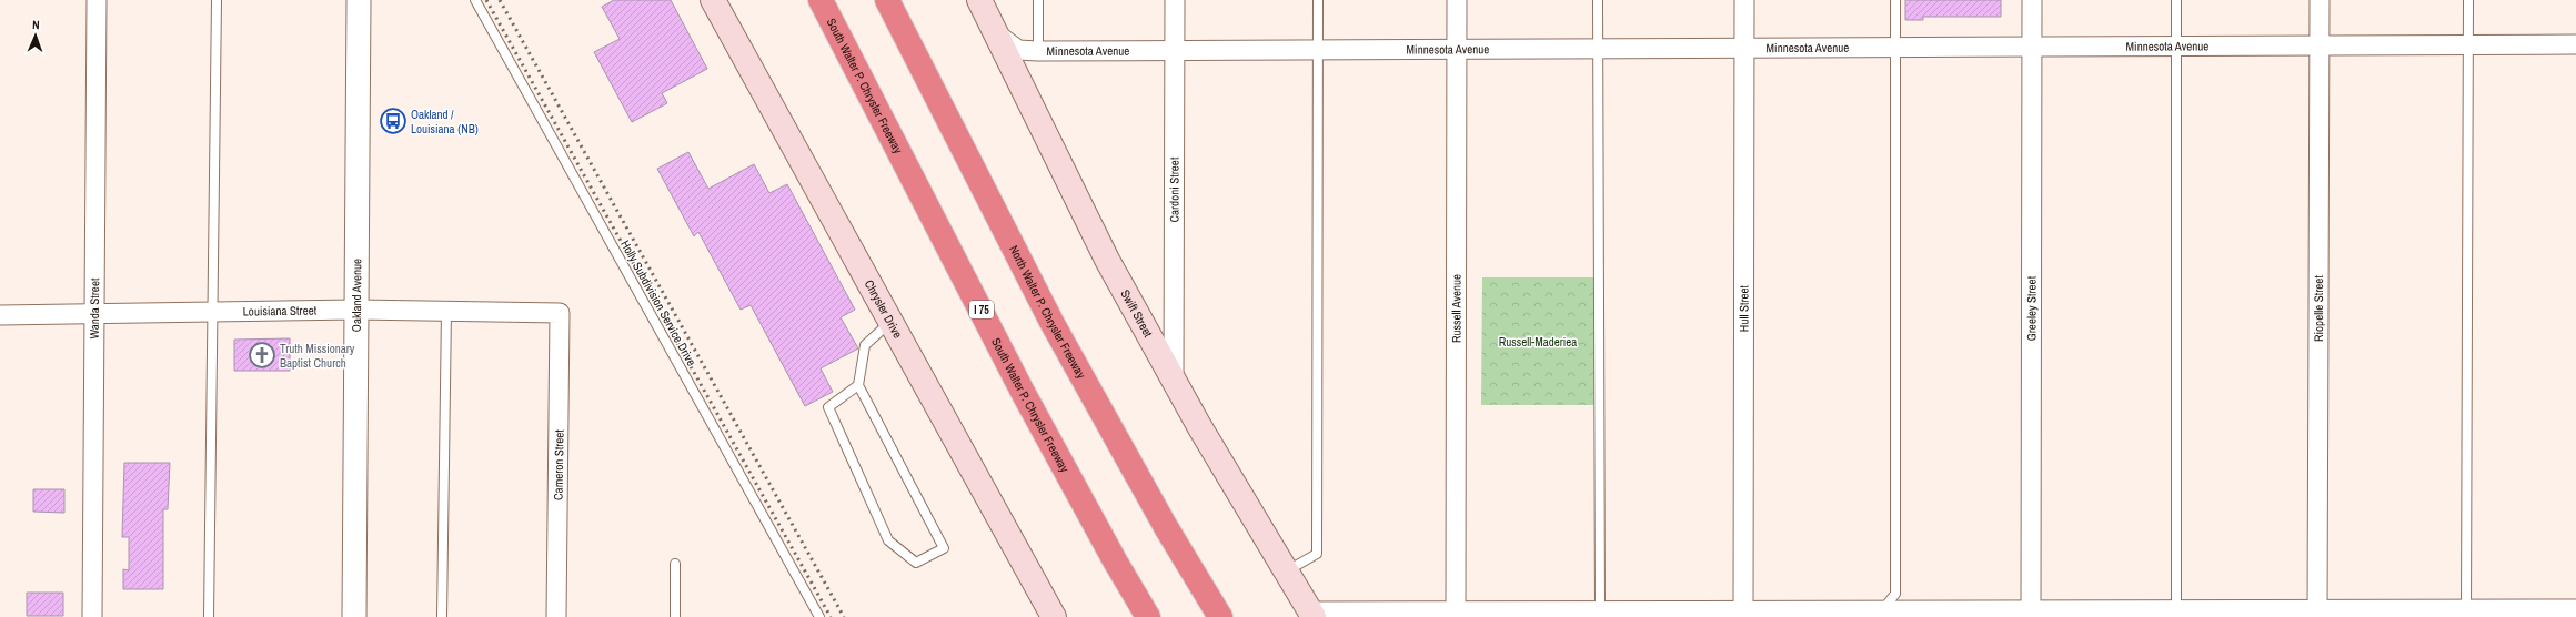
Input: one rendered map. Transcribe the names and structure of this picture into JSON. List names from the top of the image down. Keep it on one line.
{"streets":{"highway":["South Walter P. Chrysler Freeway","I 75","North Walter P. Chrysler Freeway"],"main road":["Chrysler Drive","Swift Street"],"street":["Minnesota Avenue","Cardoni Street","Oakland Avenue","Wanda Street","Russell Avenue","Hull Street","Greeley Street","Riopelle Street","Louisiana Street","Cameron Street"],"lane":["Holly Subdivision Service Drive"]},"crossings":[["Minnesota Avenue","Cardoni Street"],["Minnesota Avenue","Russell Avenue"],["Minnesota Avenue","Hull Street"],["Minnesota Avenue","Greeley Street"],["Minnesota Avenue","Riopelle Street"],["Minnesota Avenue","Swift Street"],["Cardoni Street","Swift Street"],["Oakland Avenue","Louisiana Street"],["Wanda Street","Louisiana Street"],["Louisiana Street","Cameron Street"]],"parks":["Russell-Maderiea"],"places":{"bus stop":["Oakland / Louisiana (NB)"],"church":["Truth Missionary Baptist Church"]},"north":"top"}
